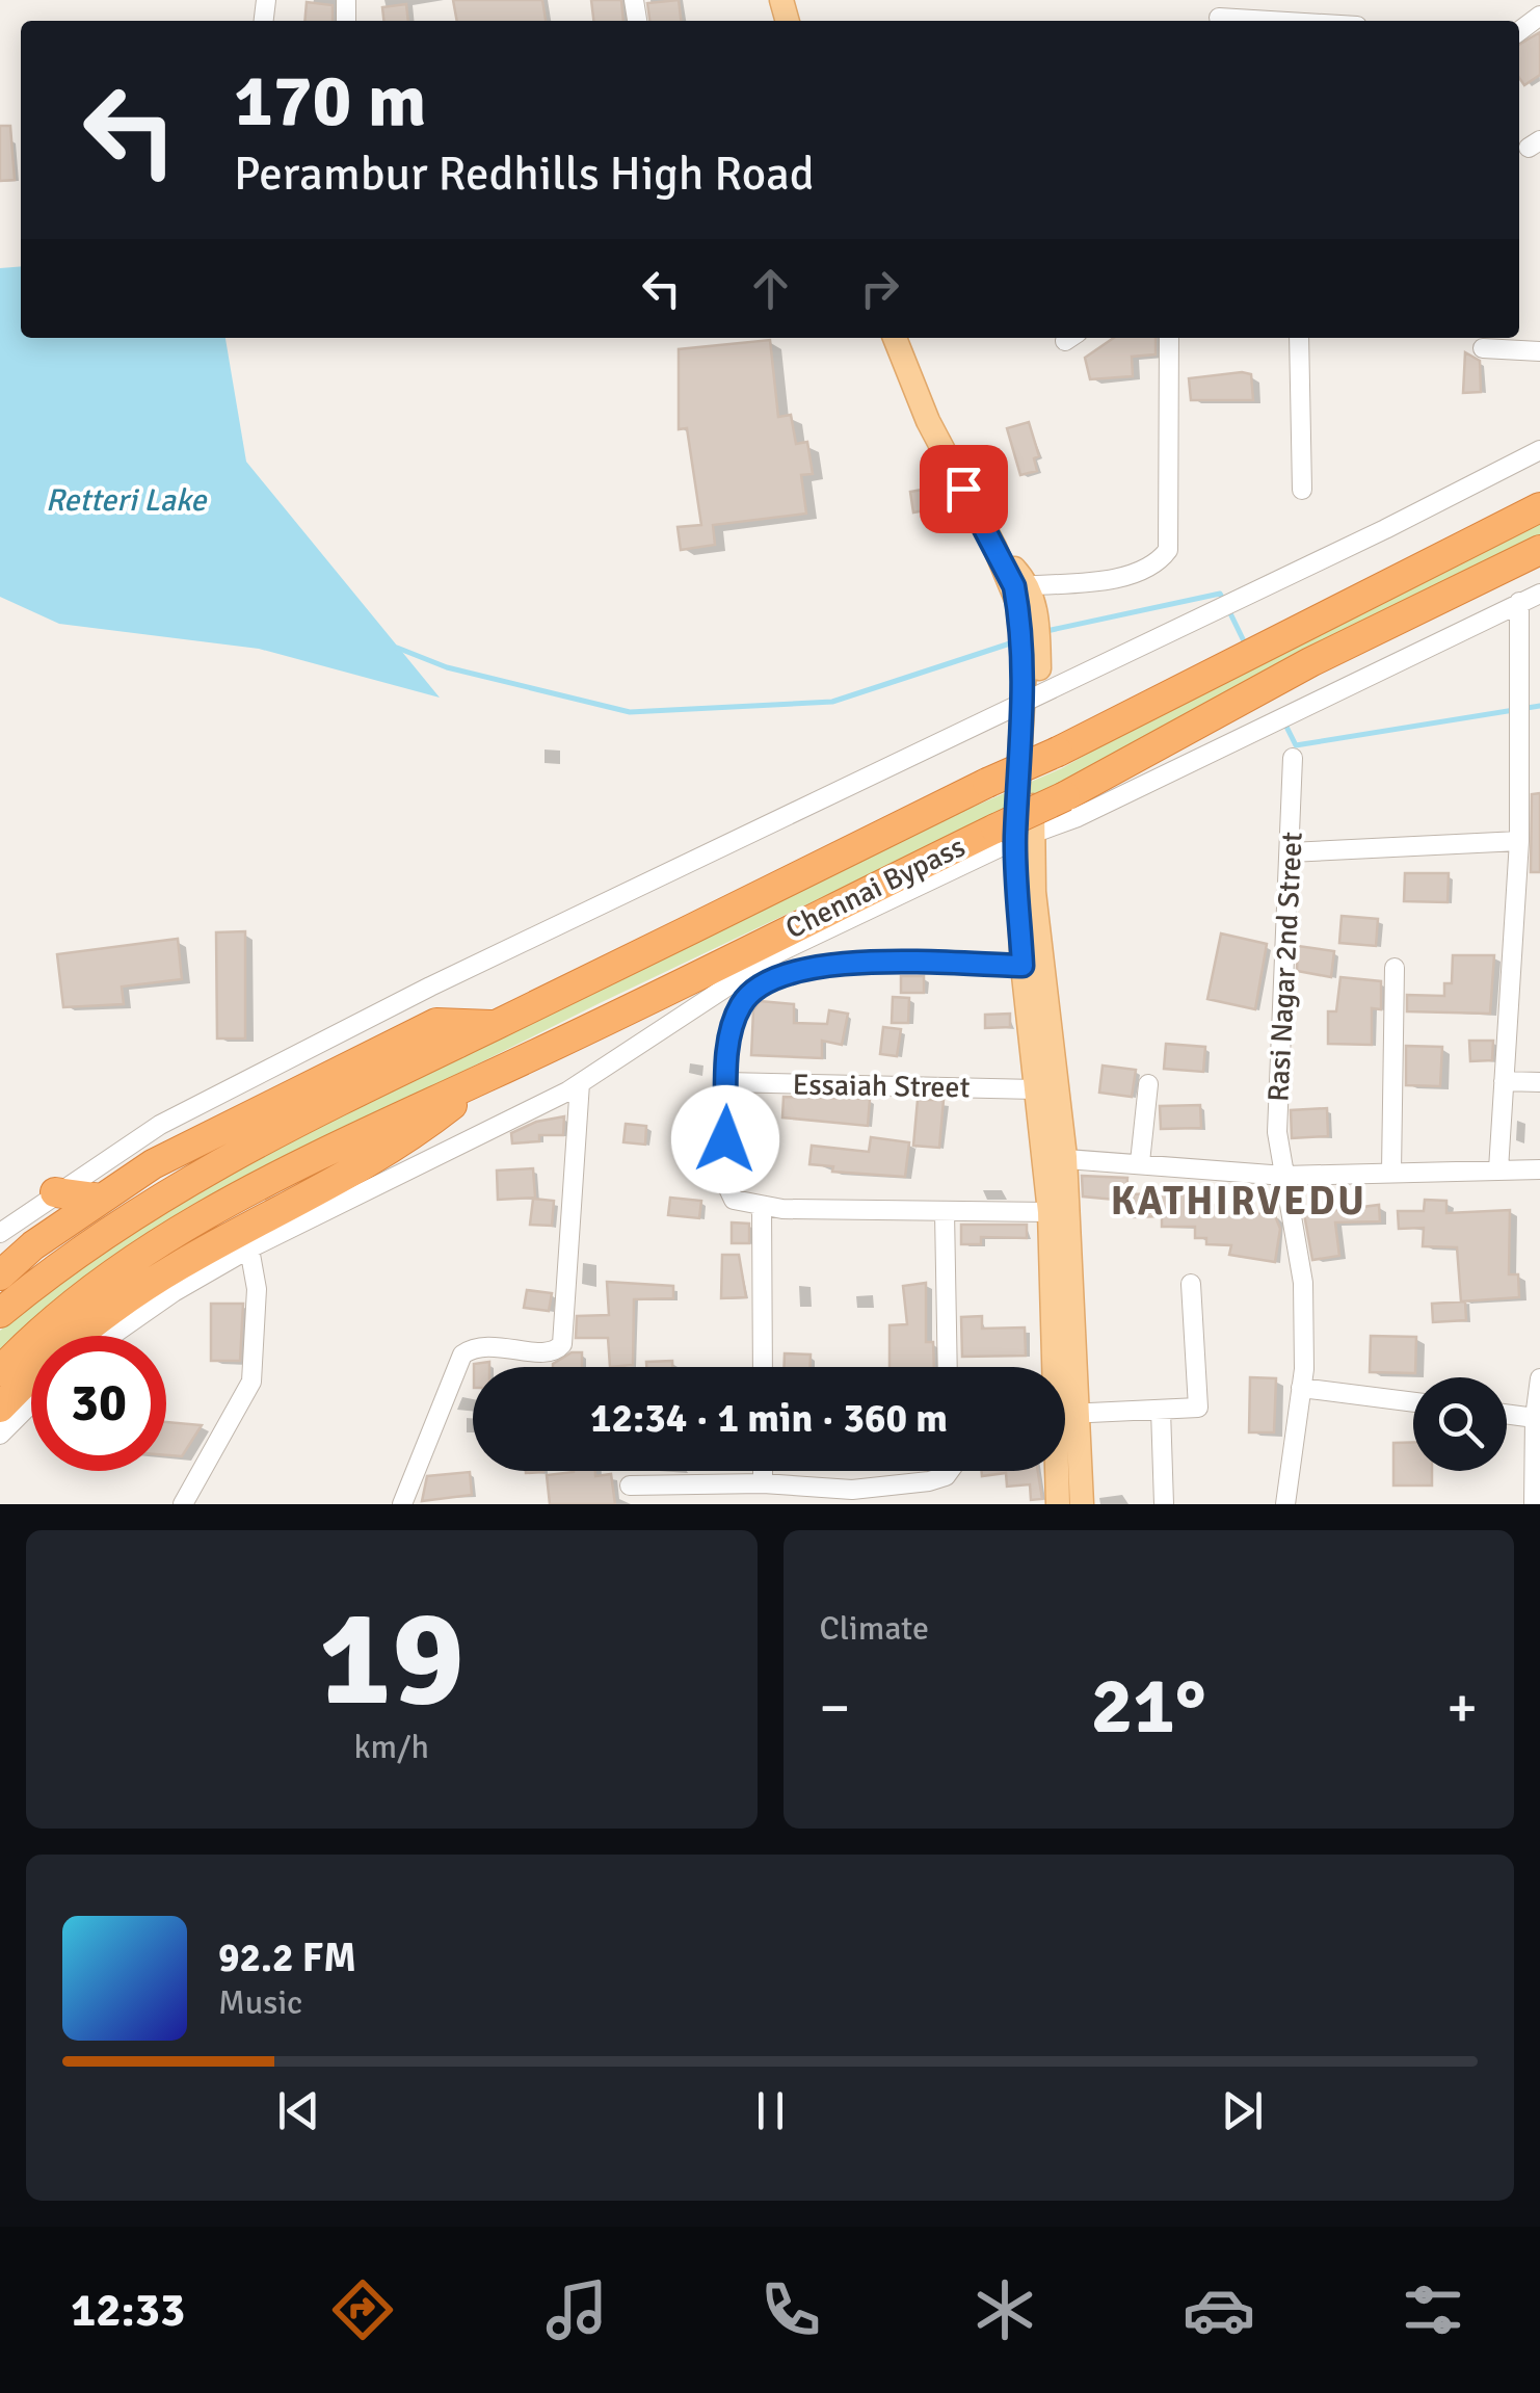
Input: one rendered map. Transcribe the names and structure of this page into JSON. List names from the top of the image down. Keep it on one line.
{"streets":{"highway":["Chennai Bypass"],"street":["Rasi Nagar 2nd Street","Essaiah Street"]},"districts":["KATHIRVEDU"],"water":["Retteri Lake"],"page":{"turn":["170 m","Perambur Redhills High Road"],"limit":"30","trip":"12:34 · 1 min · 360 m","tile":[["19","km/h"],"Climate"],"heat":["−","21°","+"],"song":["92.2 FM","Music"],"tabs":"12:33"}}
